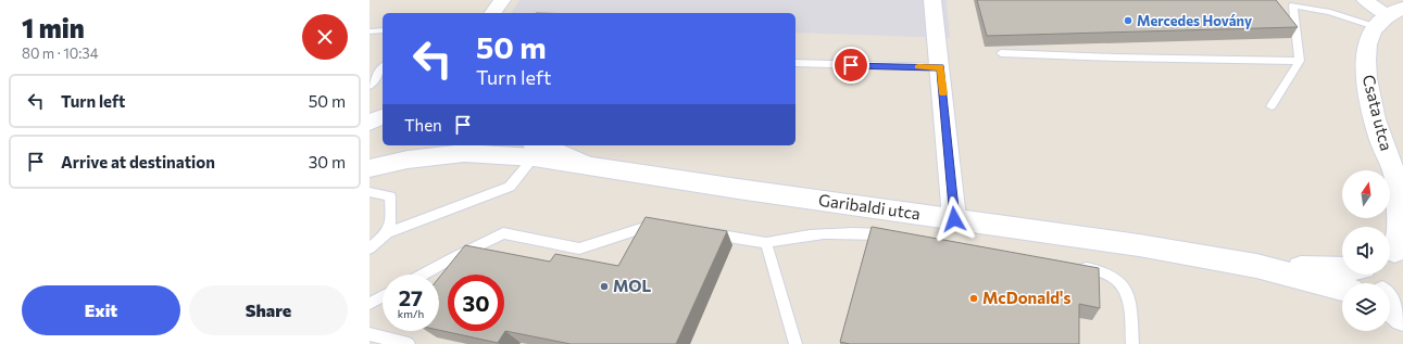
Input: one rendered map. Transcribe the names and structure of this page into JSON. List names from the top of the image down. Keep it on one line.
{"streets":{"street":["Csata utca","Garibaldi utca"]},"places":["Mercedes Hovány","MOL","McDonald's"],"north":"top","page":{"heading":["1 min","80 m · 10:34"],"turn":["50 m","Turn left"],"list":[{"name":"Turn left","value":"50 m"},{"name":"Arrive at destination","value":"30 m"}],"then":"Then","speed":"27 km/h","limit":"30","buttons":["Exit","Share"]}}
